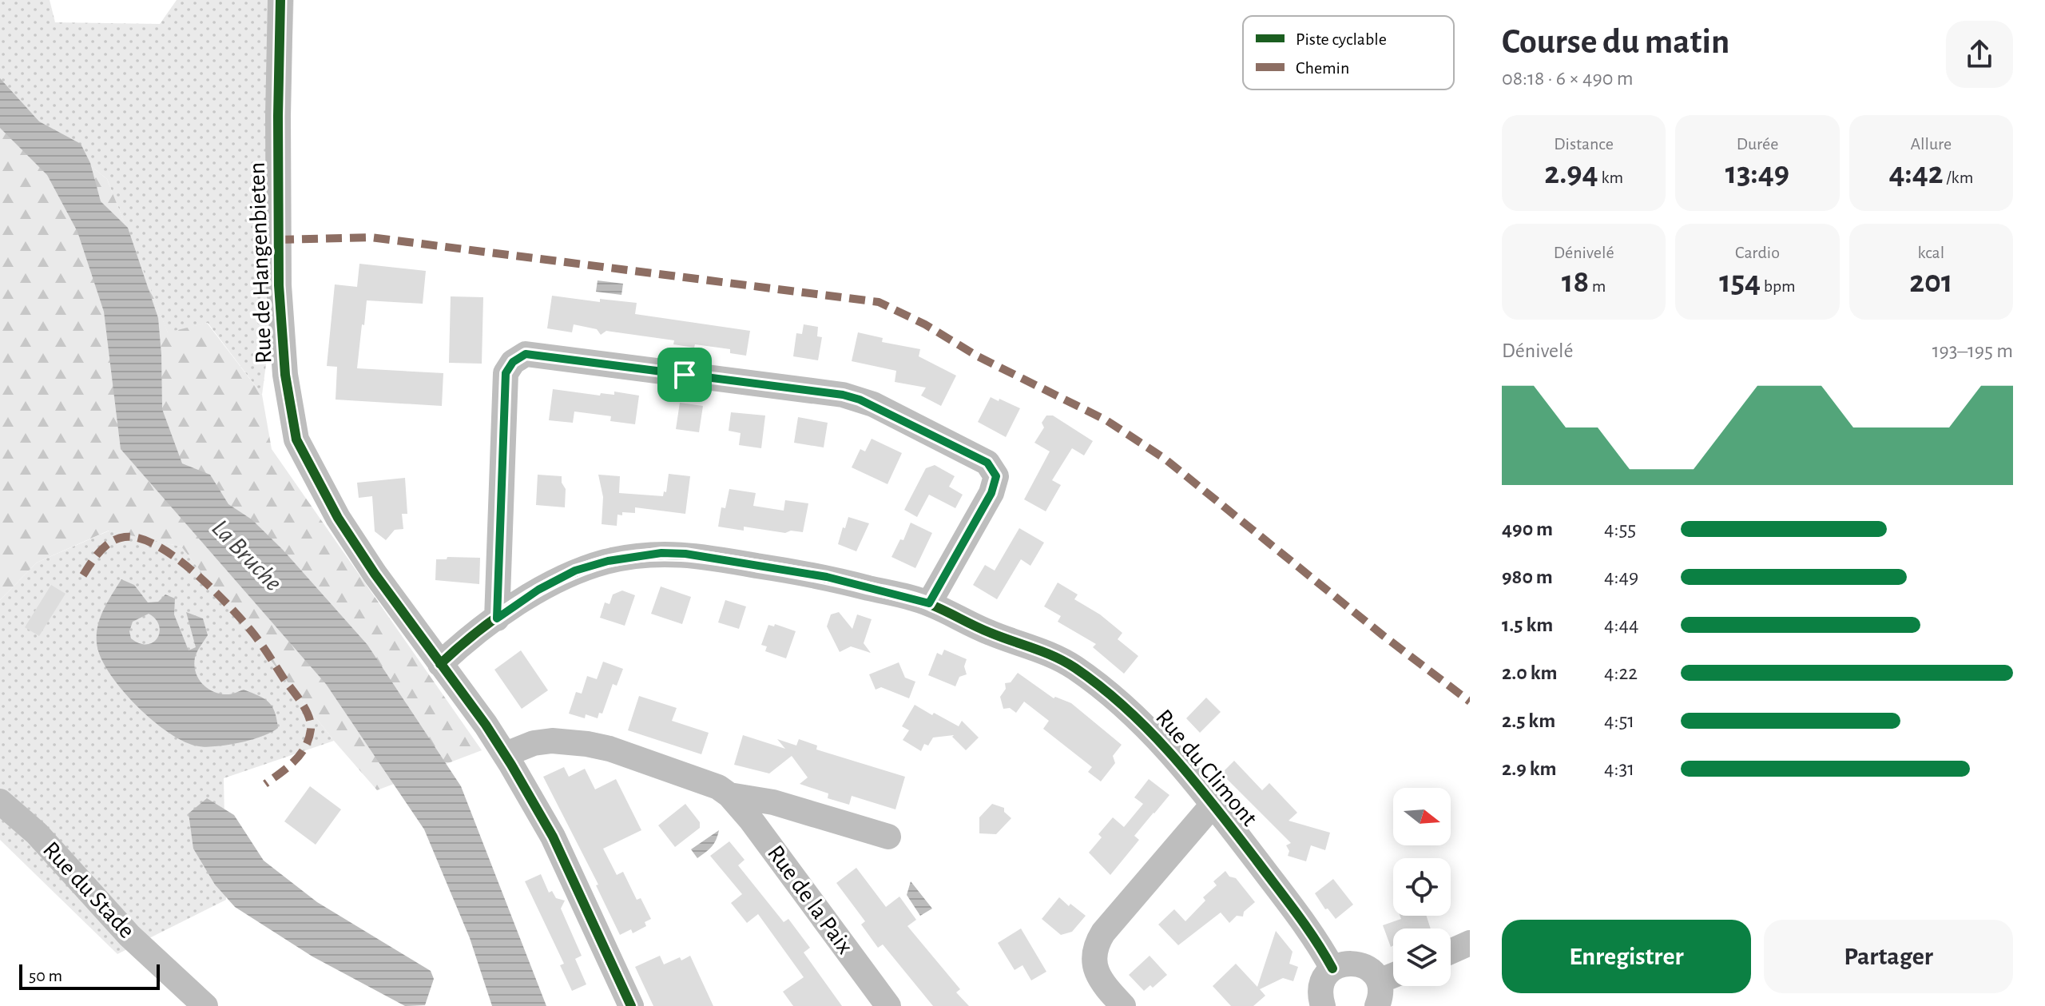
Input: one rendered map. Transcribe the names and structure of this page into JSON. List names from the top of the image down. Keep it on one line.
{"streets":{"street":["Rue de Hangenbieten","Rue du Climont","Rue du Stade","Rue de la Paix"]},"crossings":[["Rue de Hangenbieten","Rue du Climont"],["Rue de Hangenbieten","Rue de la Paix"]],"water":["La Bruche"],"legend":["Piste cyclable","Chemin"],"scale_bar":"50 m","north":"right","page":{"heading":["Course du matin","08:18 · 6 × 490 m"],"stats":[["Distance","2.94 km"],["Durée","13:49"],["Allure","4:42 /km"],["Dénivelé","18 m"],["Cardio","154 bpm"],["kcal","201"]],"chart":["Dénivelé","193–195 m"],"list":[{"name":"490 m","note":"4:55"},{"name":"980 m","note":"4:49"},{"name":"1.5 km","note":"4:44"},{"name":"2.0 km","note":"4:22"},{"name":"2.5 km","note":"4:51"},{"name":"2.9 km","note":"4:31"}],"buttons":["Enregistrer","Partager"],"scale":"50 m"}}
